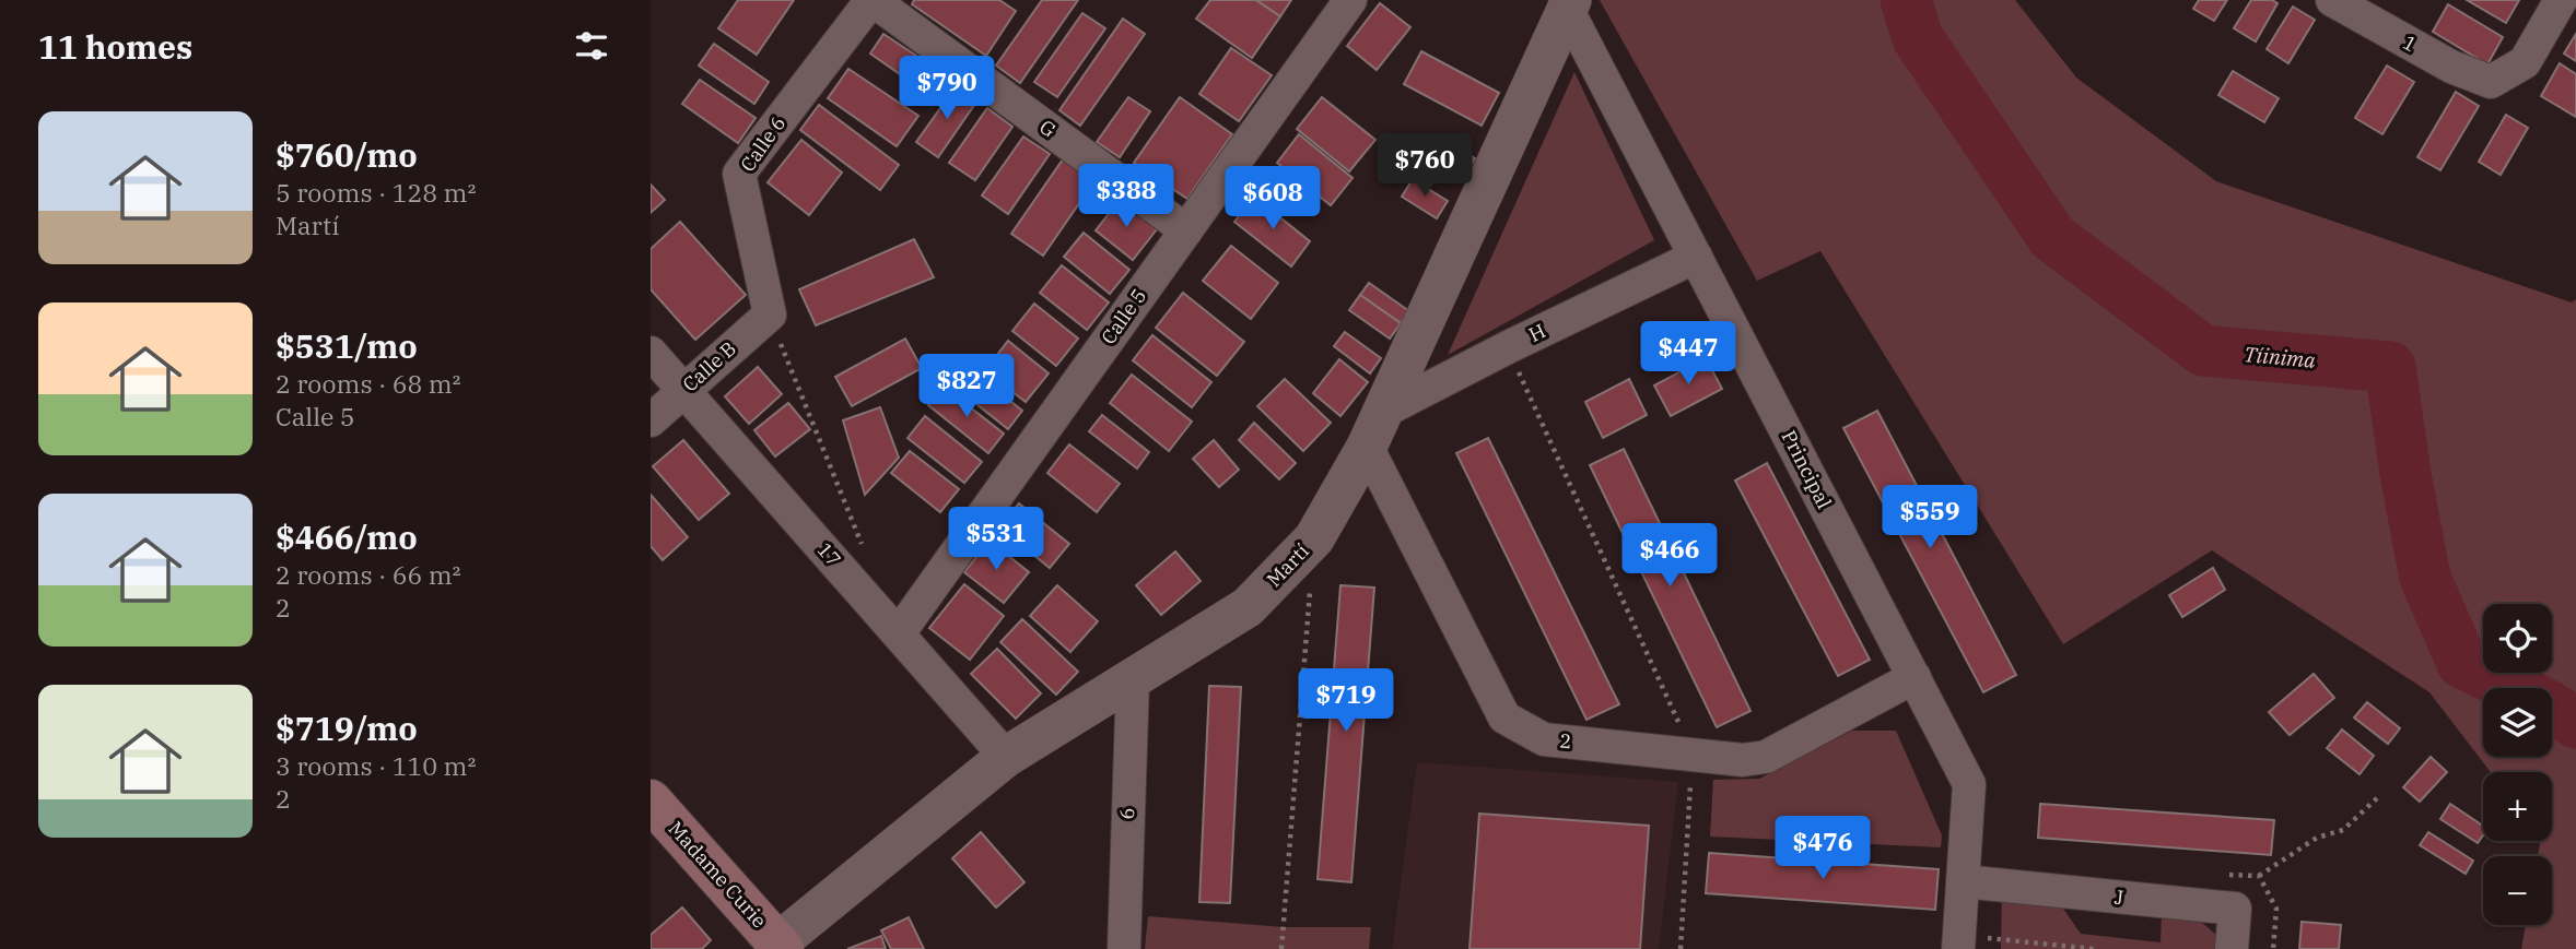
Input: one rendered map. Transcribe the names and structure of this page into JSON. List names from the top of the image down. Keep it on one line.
{"streets":{"main road":["Madame Curie"],"street":["1","G","Calle 6","Calle 5","H","Calle B","Principal","17","Martí","2","6","J"]},"crossings":[["G","Calle 6"],["G","Calle 5"],["Calle 6","Calle B"],["Calle 5","17"],["H","Principal"],["H","Martí"],["H","2"],["Calle B","17"],["Principal","Martí"],["Principal","2"],["Principal","J"],["17","Martí"],["Martí","2"],["Martí","6"],["Martí","Madame Curie"]],"water":["Tíinima"],"page":{"heading":"11 homes","price":["$790","$760","$388","$608","$447","$827","$559","$531","$466","$719","$476"],"list":[{"name":"$760/mo","note":"5 rooms · 128 m² · Martí"},{"name":"$531/mo","note":"2 rooms · 68 m² · Calle 5"},{"name":"$466/mo","note":"2 rooms · 66 m² · 2"},{"name":"$719/mo","note":"3 rooms · 110 m² · 2"}],"map_buttons":["+","−"]}}
